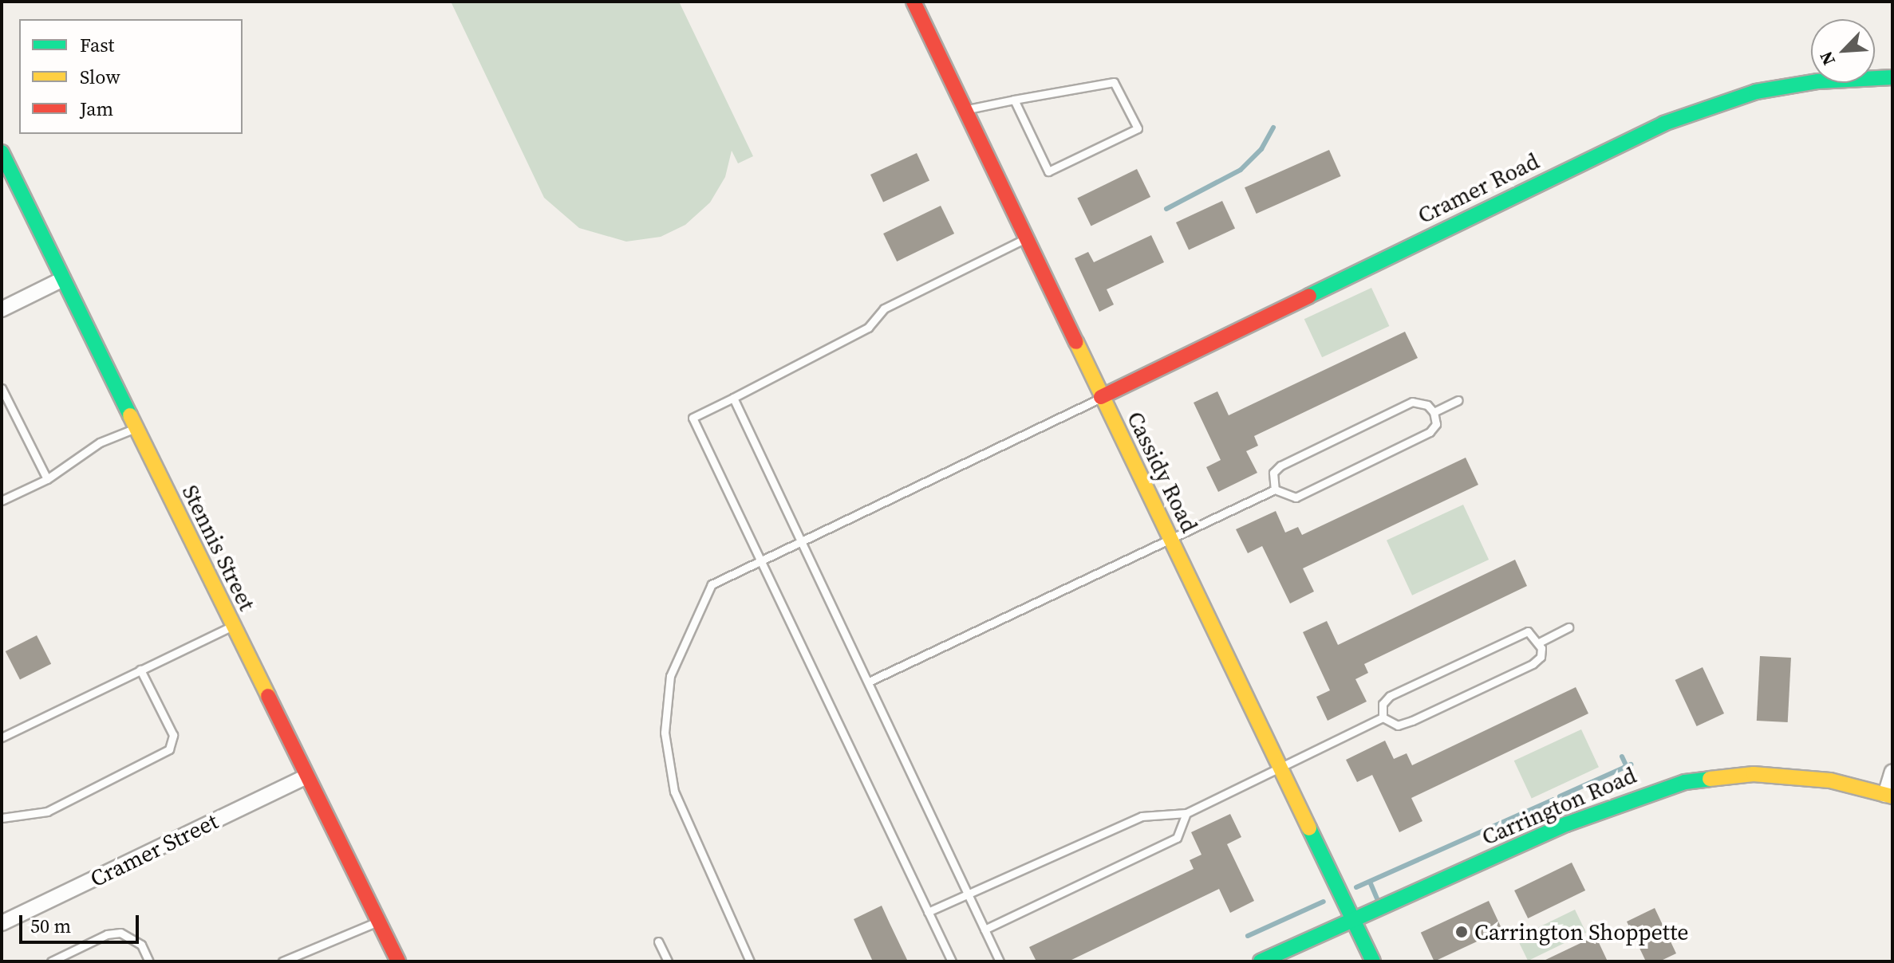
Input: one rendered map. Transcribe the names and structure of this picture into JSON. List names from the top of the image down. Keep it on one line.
{"streets":{"street":["Cramer Road","Cassidy Road","Stennis Street","Carrington Road","Cramer Street"]},"crossings":[["Cramer Road","Cassidy Road"],["Cassidy Road","Carrington Road"],["Stennis Street","Cramer Street"]],"places":["Carrington Shoppette"],"legend":["Fast","Slow","Jam"],"scale_bar":"50 m","north":"bottom left"}
